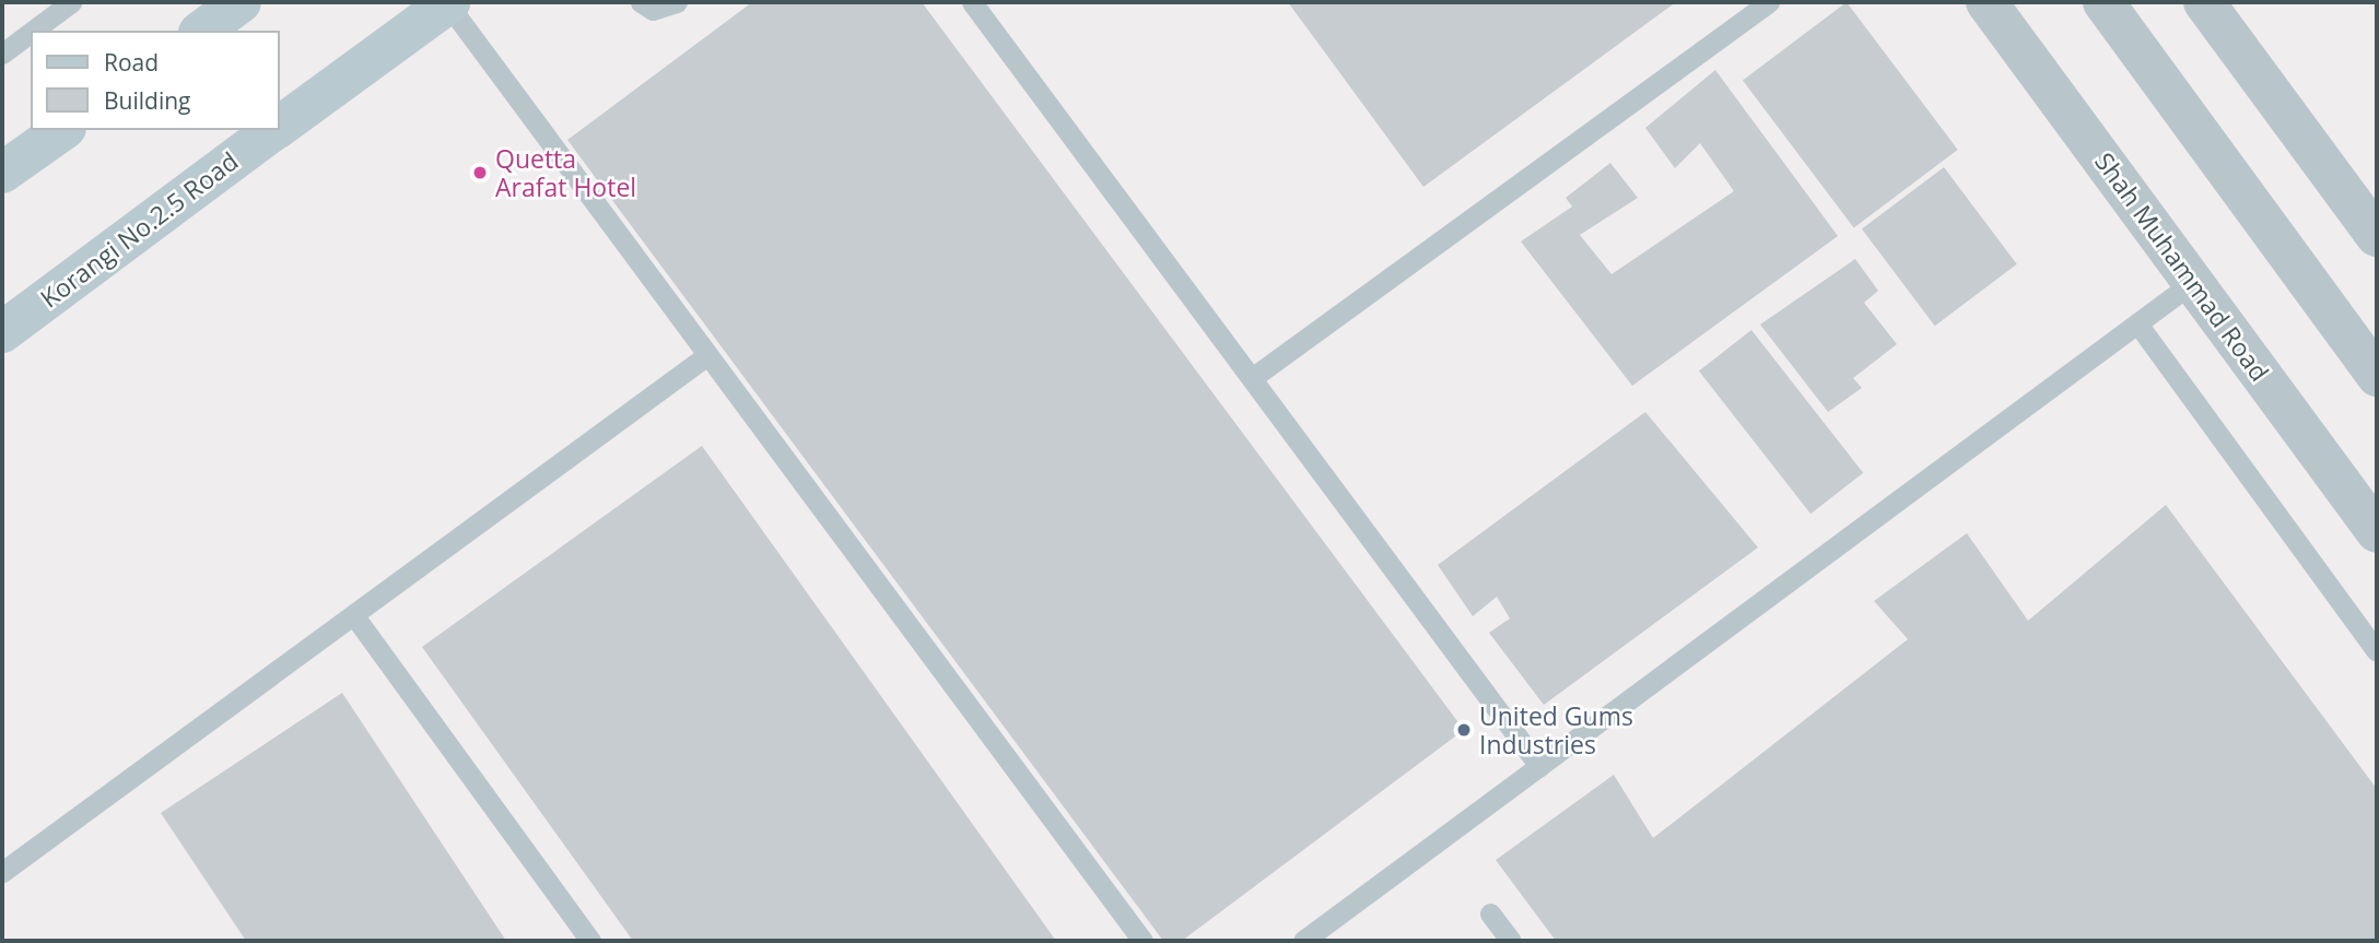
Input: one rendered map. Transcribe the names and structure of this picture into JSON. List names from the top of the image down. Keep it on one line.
{"streets":{"main road":["Korangi No.2.5 Road"],"street":["Shah Muhammad Road"]},"places":["Quetta Arafat Hotel","United Gums Industries"],"legend":["Road","Building"]}
